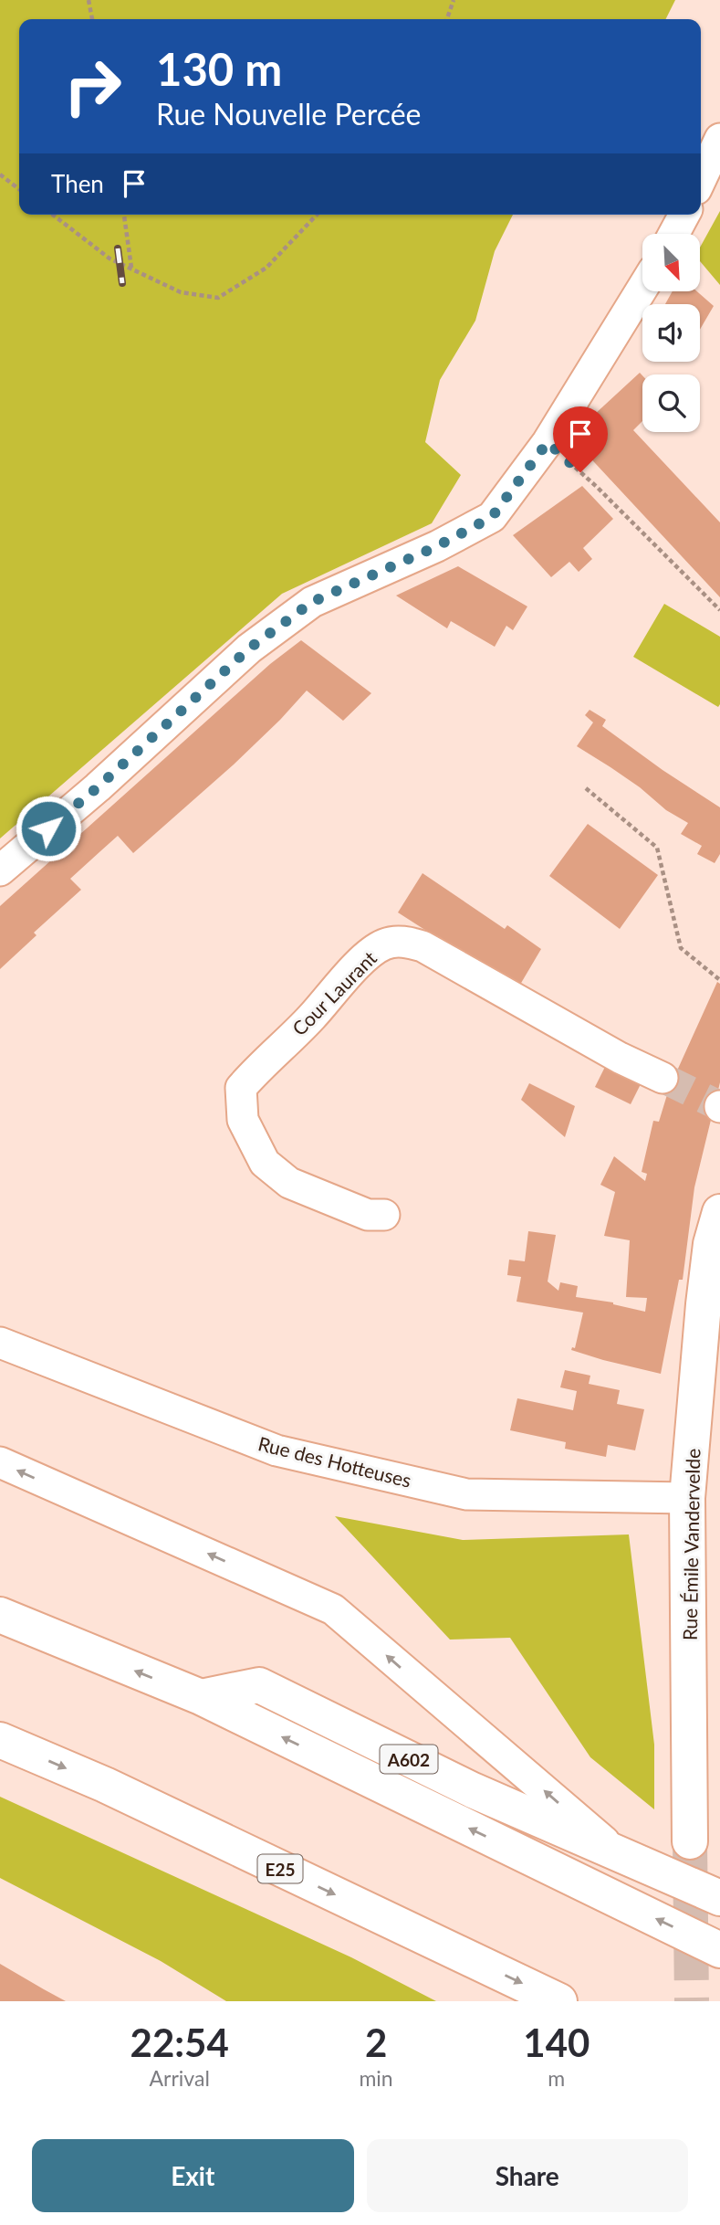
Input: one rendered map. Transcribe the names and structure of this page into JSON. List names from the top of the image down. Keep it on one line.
{"streets":{"main road":["Rue Émile Vandervelde","A602","E25"],"street":["Cour Laurant","Rue des Hotteuses"]},"crossings":[["Rue des Hotteuses","Rue Émile Vandervelde"]],"north":"bottom right","page":{"turn":["130 m","Rue Nouvelle Percée"],"then":"Then","eta":["22:54","Arrival","2","min","140","m"],"buttons":["Exit","Share"]}}
